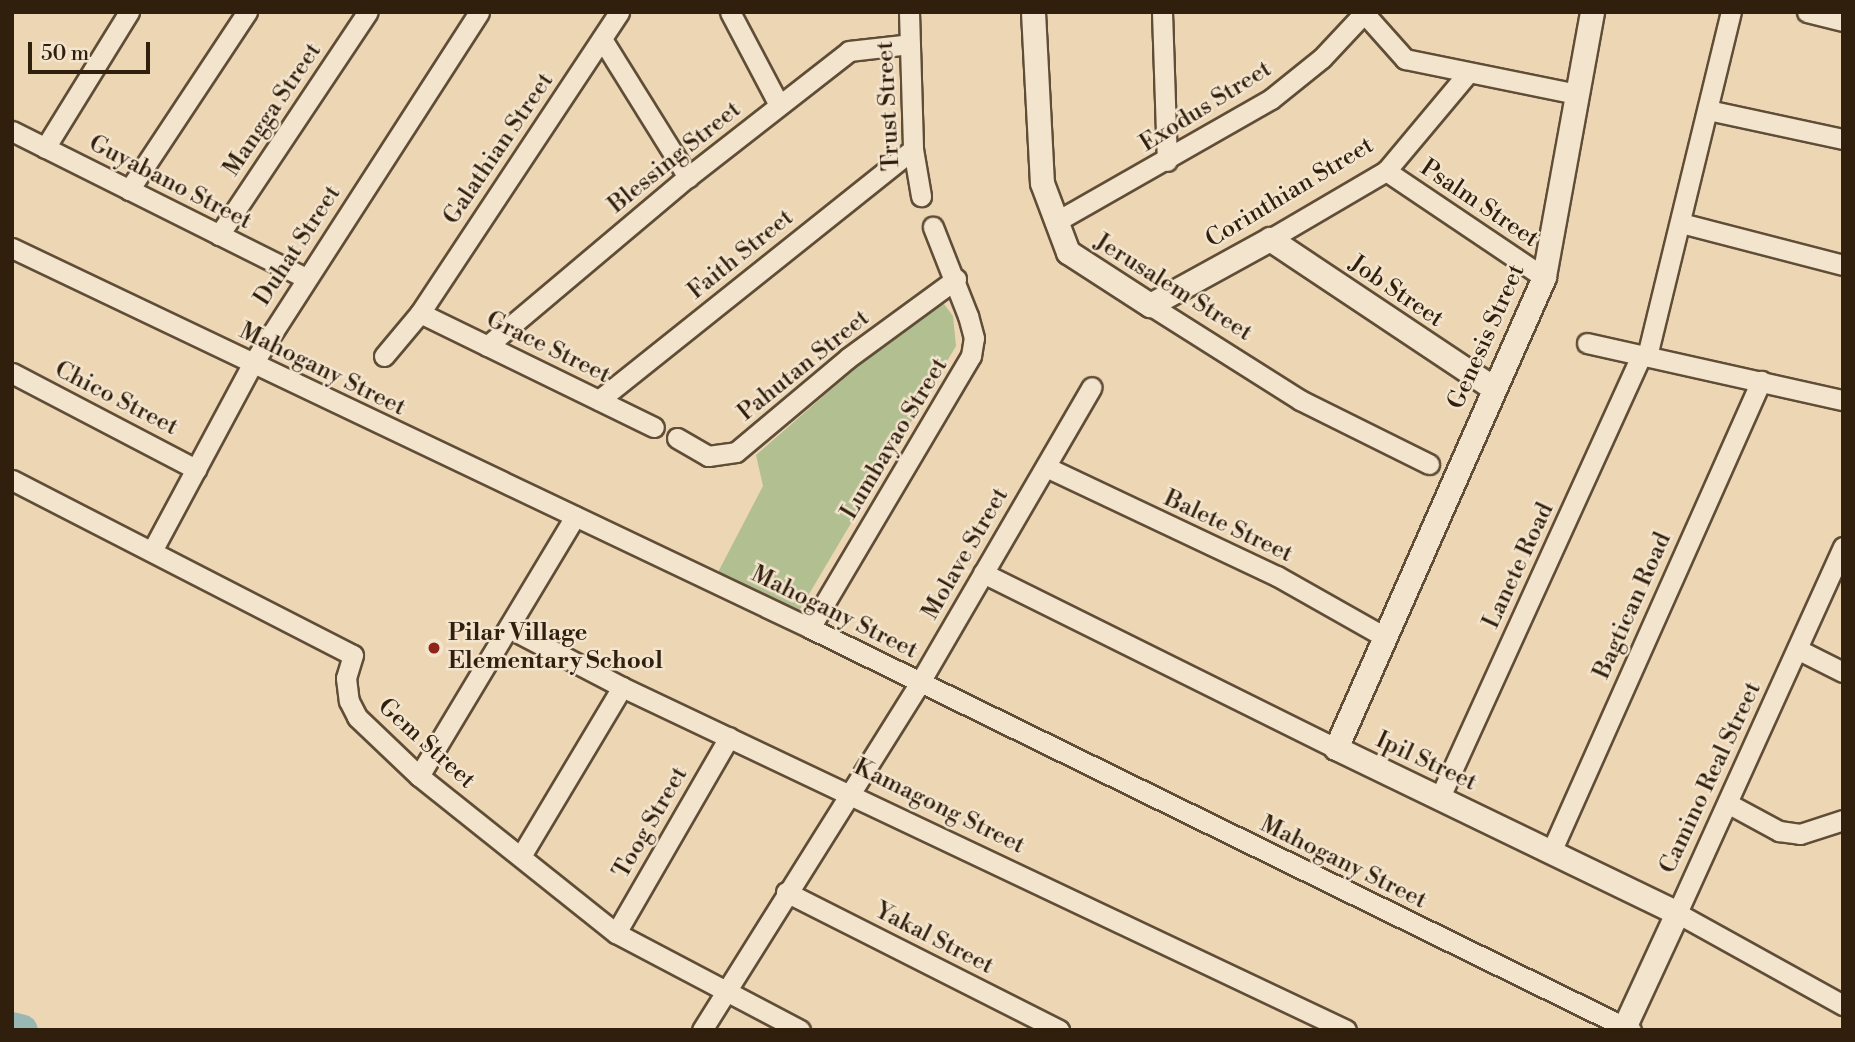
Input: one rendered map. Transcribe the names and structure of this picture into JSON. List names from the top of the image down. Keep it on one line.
{"streets":{"street":["Trust Street","Exodus Street","Mangga Street","Galathian Street","Blessing Street","Guyabano Street","Corinthian Street","Psalm Street","Duhat Street","Faith Street","Jerusalem Street","Job Street","Genesis Street","Grace Street","Pahutan Street","Mahogany Street","Chico Street","Lumbayao Street","Balete Street","Molave Street","Lanete Road","Bagtican Road","Gem Street","Ipil Street","Camino Real Street","Kamagong Street","Toog Street","Yakal Street"]},"crossings":[["Trust Street","Blessing Street"],["Trust Street","Faith Street"],["Exodus Street","Jerusalem Street"],["Mangga Street","Guyabano Street"],["Galathian Street","Grace Street"],["Blessing Street","Grace Street"],["Guyabano Street","Duhat Street"],["Corinthian Street","Psalm Street"],["Corinthian Street","Jerusalem Street"],["Corinthian Street","Job Street"],["Psalm Street","Genesis Street"],["Duhat Street","Mahogany Street"],["Duhat Street","Chico Street"],["Duhat Street","Gem Street"],["Faith Street","Grace Street"],["Job Street","Genesis Street"],["Genesis Street","Balete Street"],["Genesis Street","Ipil Street"],["Pahutan Street","Lumbayao Street"],["Mahogany Street","Lumbayao Street"],["Mahogany Street","Molave Street"],["Mahogany Street","Camino Real Street"],["Balete Street","Molave Street"],["Molave Street","Gem Street"],["Molave Street","Ipil Street"],["Molave Street","Kamagong Street"],["Molave Street","Yakal Street"],["Lanete Road","Ipil Street"],["Bagtican Road","Ipil Street"],["Gem Street","Toog Street"],["Ipil Street","Camino Real Street"],["Kamagong Street","Toog Street"]],"places":["Pilar Village Elementary School"],"scale_bar":"50 m"}
